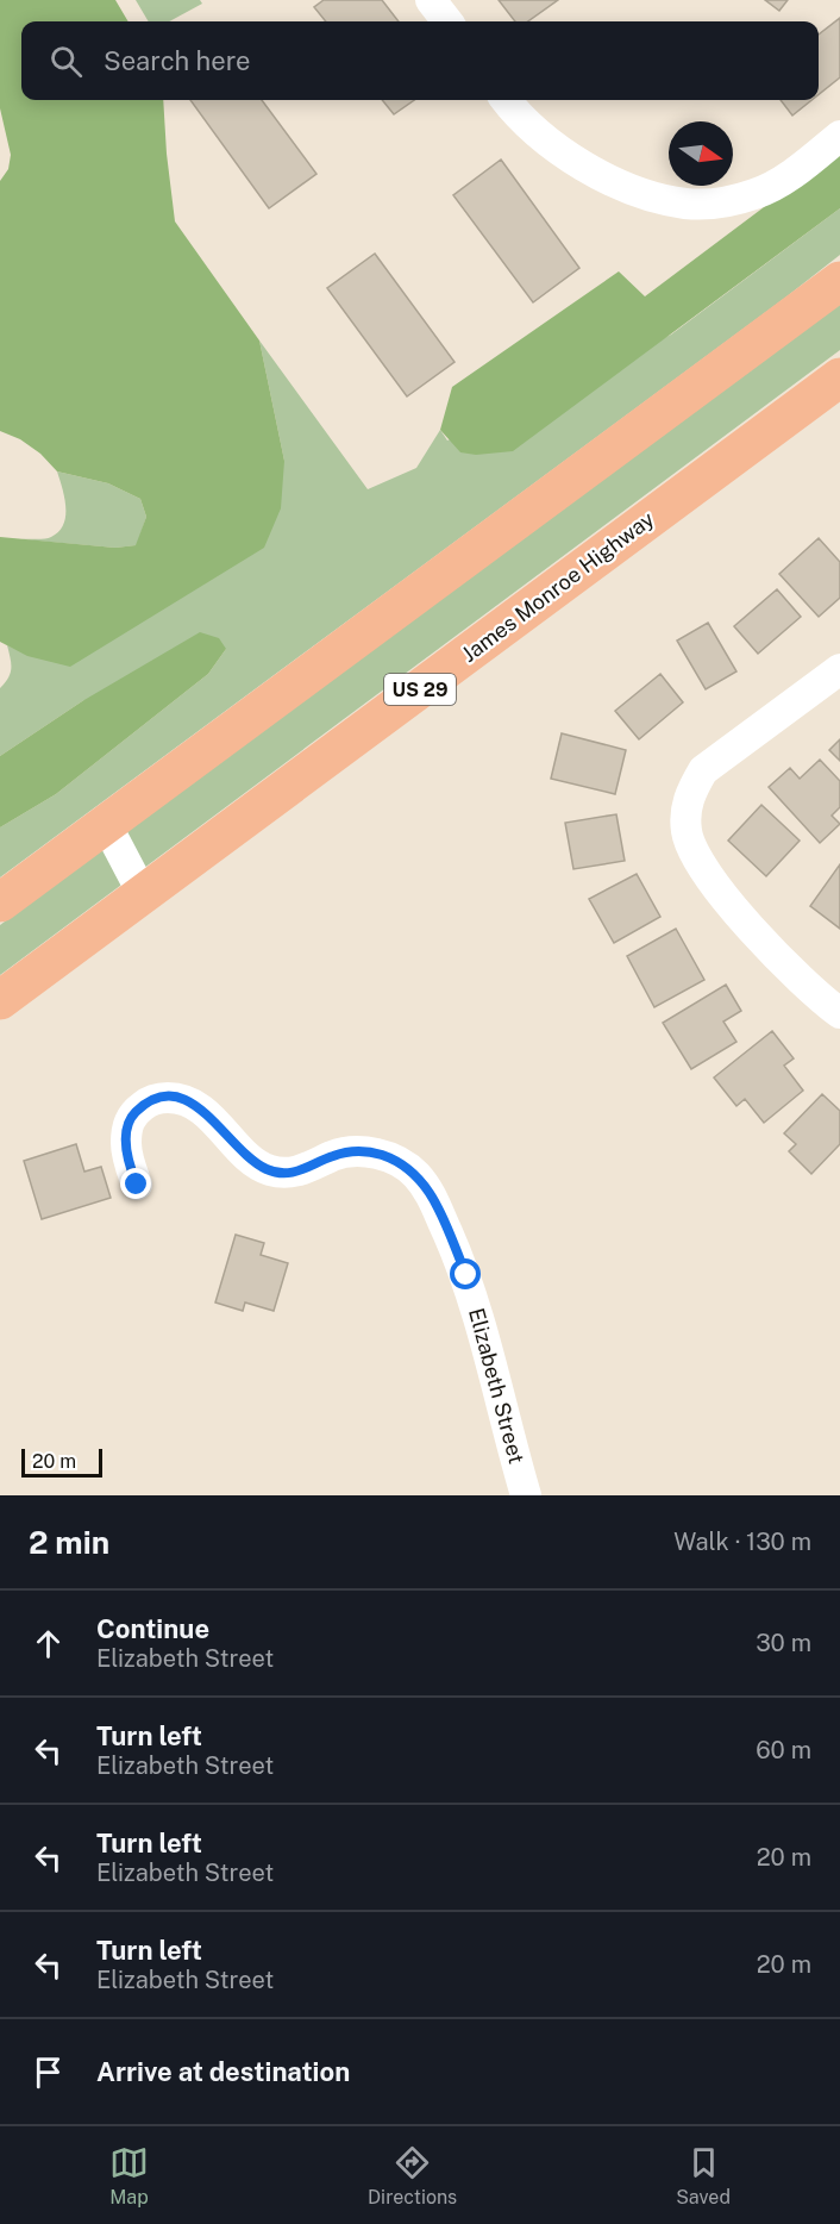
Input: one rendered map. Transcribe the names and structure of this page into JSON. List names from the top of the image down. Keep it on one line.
{"streets":{"highway":["James Monroe Highway","US 29"],"street":["Elizabeth Street"]},"scale_bar":"20 m","north":"right","page":{"search":"Search here","scale":"20 m","heading":["2 min","Walk · 130 m"],"list":[["Continue","Elizabeth Street","30 m"],["Turn left","Elizabeth Street","60 m"],["Turn left","Elizabeth Street","20 m"],["Turn left","Elizabeth Street","20 m"],"Arrive at destination"],"nav":["Map","Directions","Saved"]}}
